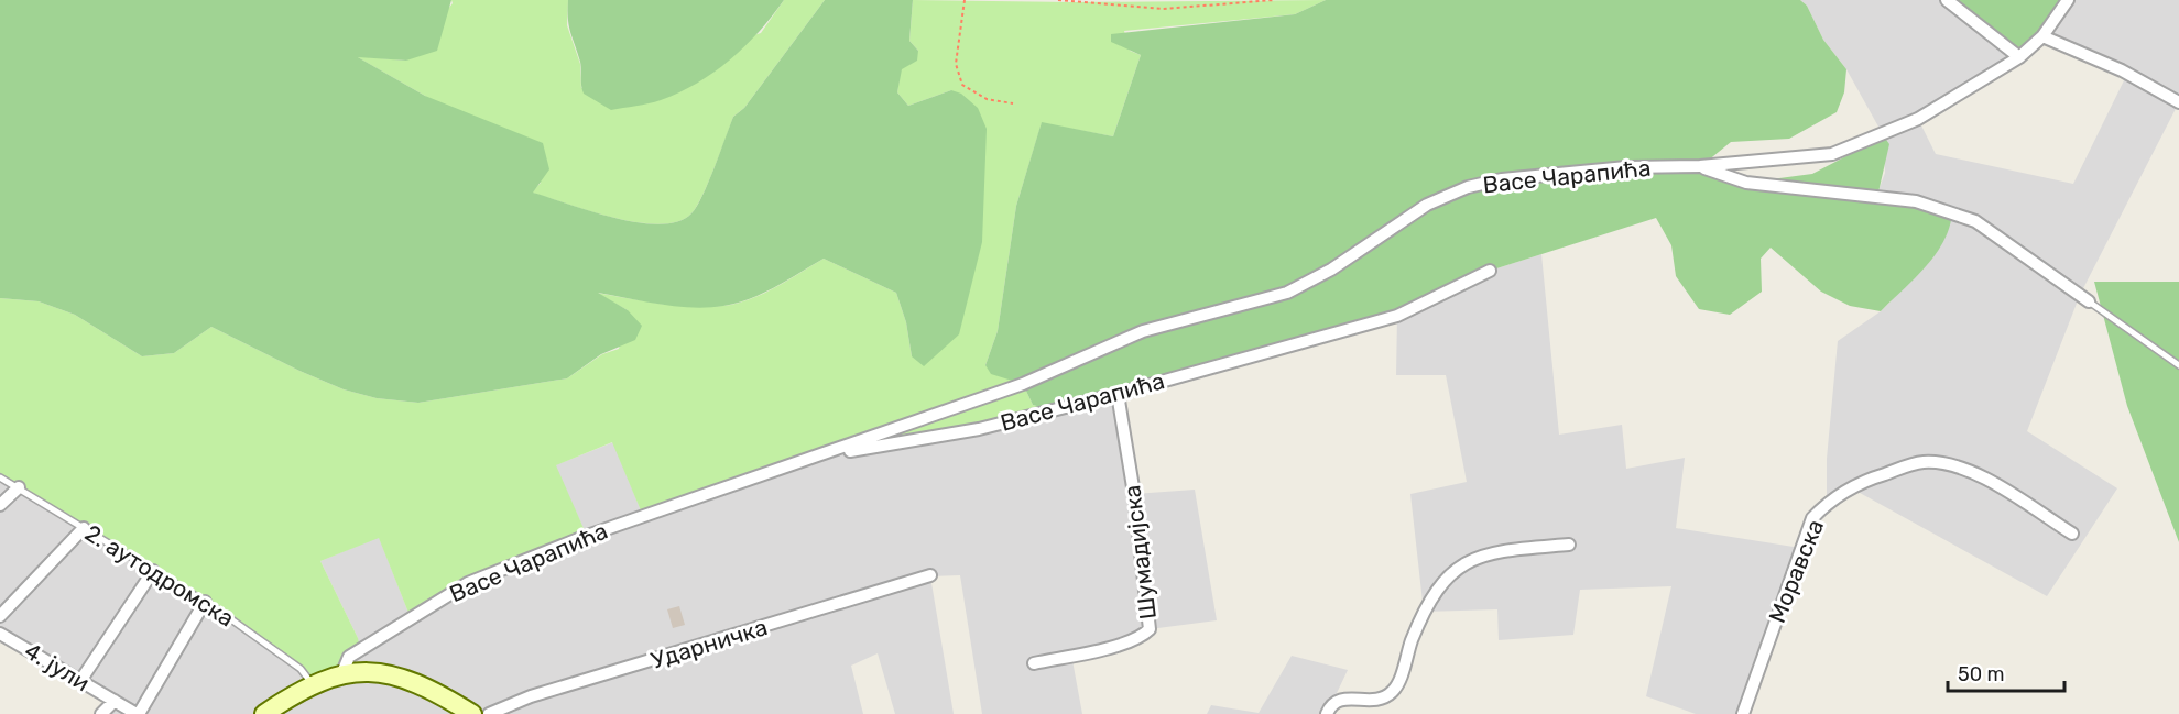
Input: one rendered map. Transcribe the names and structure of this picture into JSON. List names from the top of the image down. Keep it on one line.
{"streets":{"street":["Васе Чарапића","Шумадијска","Моравска","Ударничка","4. јули"],"lane":["2. аутодромска"]},"crossings":[["Васе Чарапића","Шумадијска"]],"scale_bar":"50 m"}
